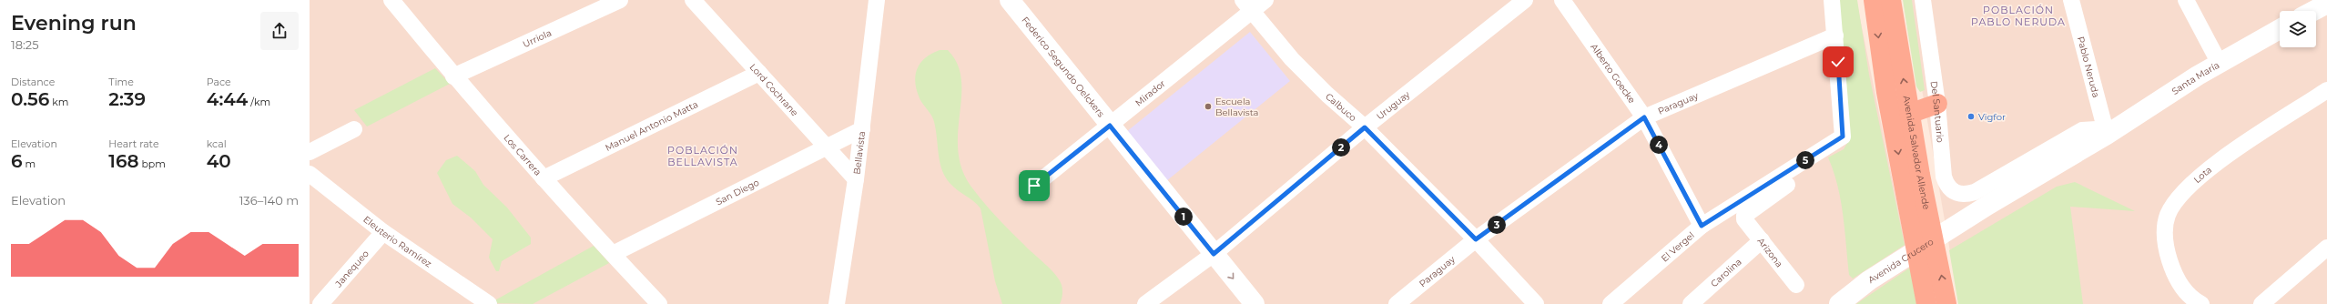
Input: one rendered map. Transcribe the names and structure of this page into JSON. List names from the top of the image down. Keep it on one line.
{"streets":{"highway":["Avenida Salvador Allende"],"main road":["Federico Segundo Oelckers","Santa María","Avenida Crucero"],"street":["Urriola","Pablo Neruda","Alberto Goecke","Lord Cochrane","Mirador","Paraguay","Uruguay","Calbuco","Del Santuario","Manuel Antonio Matta","Bellavista","Los Carrera","Lota","San Diego","Eleuterio Ramírez","El Vergel","Arizona","Janequeo","Carolina"]},"crossings":[["Urriola","Los Carrera"],["Federico Segundo Oelckers","Mirador"],["Federico Segundo Oelckers","Uruguay"],["Pablo Neruda","Santa María"],["Pablo Neruda","Del Santuario"],["Alberto Goecke","Paraguay"],["Alberto Goecke","El Vergel"],["Santa María","Del Santuario"],["Santa María","Avenida Crucero"],["Lord Cochrane","Manuel Antonio Matta"],["Lord Cochrane","Bellavista"],["Lord Cochrane","San Diego"],["Mirador","Calbuco"],["Paraguay","Calbuco"],["Paraguay","El Vergel"],["Uruguay","Calbuco"],["Manuel Antonio Matta","Los Carrera"],["Bellavista","San Diego"],["Los Carrera","San Diego"],["Eleuterio Ramírez","Janequeo"],["Arizona","Carolina"]],"districts":["POBLACIÓN PABLO NERUDA","POBLACIÓN BELLAVISTA"],"places":["Escuela Bellavista","Vigfor"],"page":{"heading":["Evening run","18:25"],"stats":[["Distance","0.56 km"],["Time","2:39"],["Pace","4:44 /km"],["Elevation","6 m"],["Heart rate","168 bpm"],["kcal","40"]],"pins":["4","2","5","1","3"],"chart":["Elevation","136–140 m"]}}
